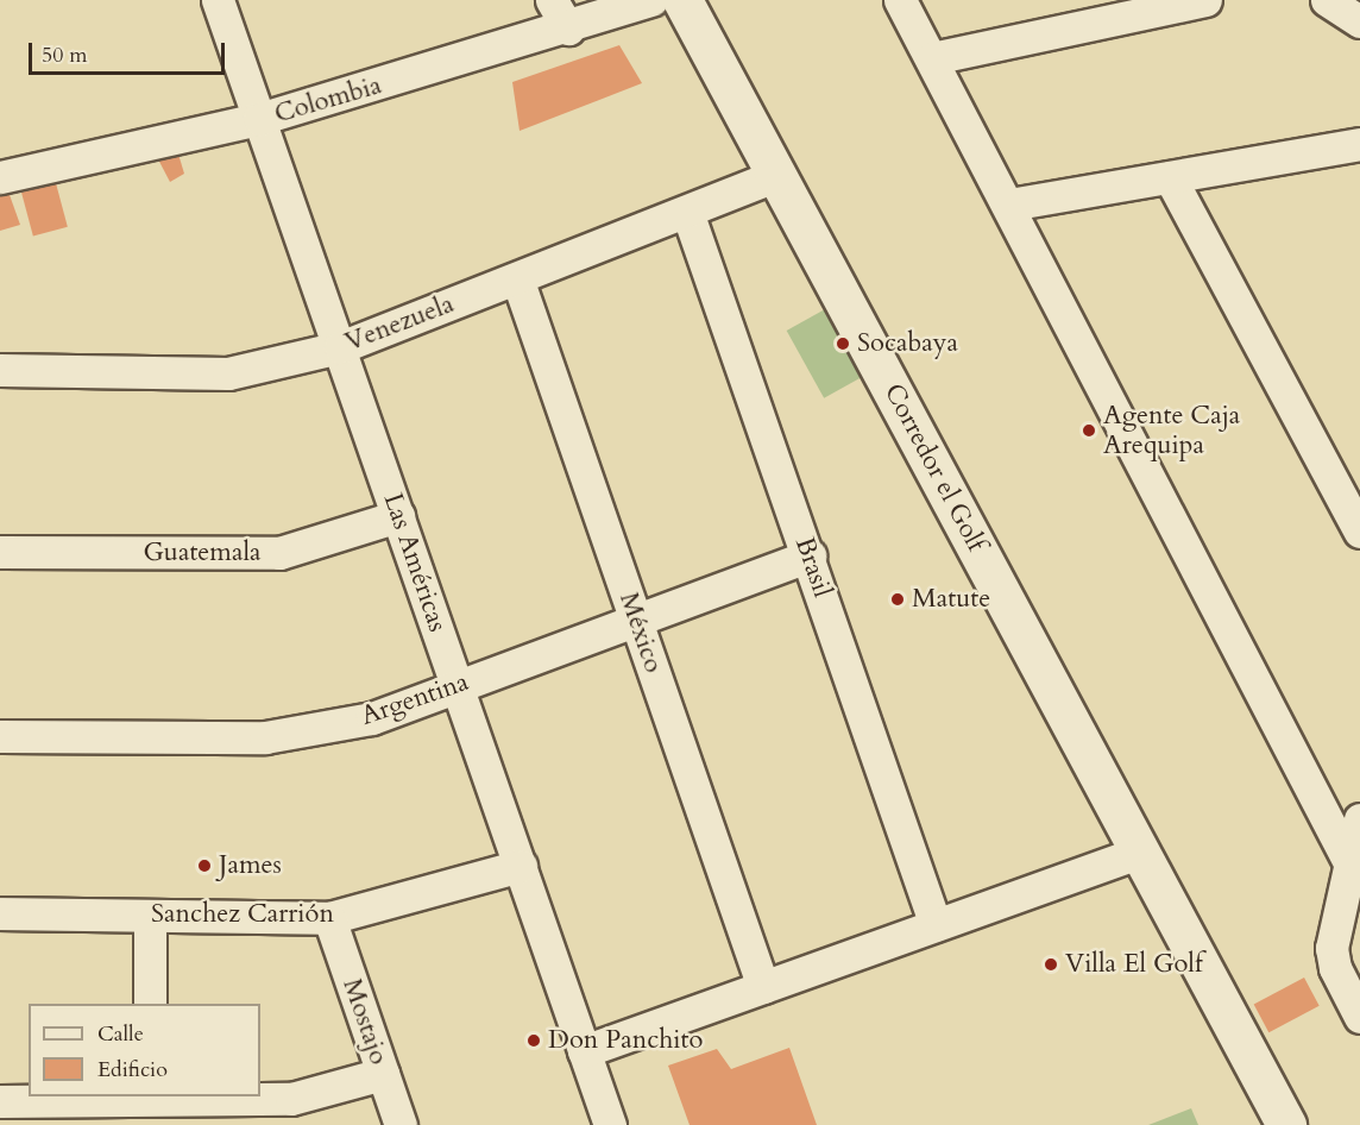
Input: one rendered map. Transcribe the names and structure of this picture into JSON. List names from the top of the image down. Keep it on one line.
{"streets":{"street":["Colombia","Venezuela","Corredor el Golf","Guatemala","Las Américas","Brasil","México","Argentina","Sanchez Carrión","Mostajo"]},"crossings":[["Colombia","Las Américas"],["Venezuela","Corredor el Golf"],["Venezuela","Las Américas"],["Venezuela","Brasil"],["Venezuela","México"],["Guatemala","Las Américas"],["Las Américas","Argentina"],["Las Américas","Sanchez Carrión"],["Brasil","Argentina"],["México","Argentina"],["Sanchez Carrión","Mostajo"]],"places":["Socabaya","Agente Caja Arequipa","Matute","James","Villa El Golf","Don Panchito"],"legend":["Calle","Edificio"],"scale_bar":"50 m"}
